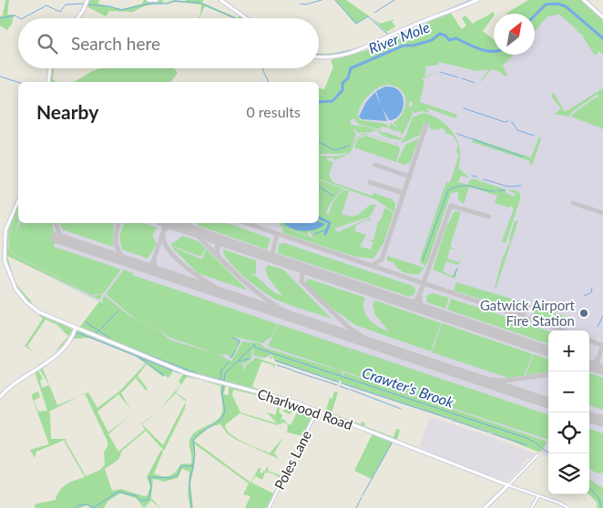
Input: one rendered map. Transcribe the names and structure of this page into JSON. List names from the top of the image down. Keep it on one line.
{"streets":{"street":["Charlwood Road","Poles Lane"]},"crossings":[["Charlwood Road","Poles Lane"]],"water":["River Mole","Crawter's Brook"],"places":["Gatwick Airport Fire Station"],"north":"top right","page":{"search":"Search here","heading":["Nearby","0 results"],"map_buttons":["+","−"]}}
